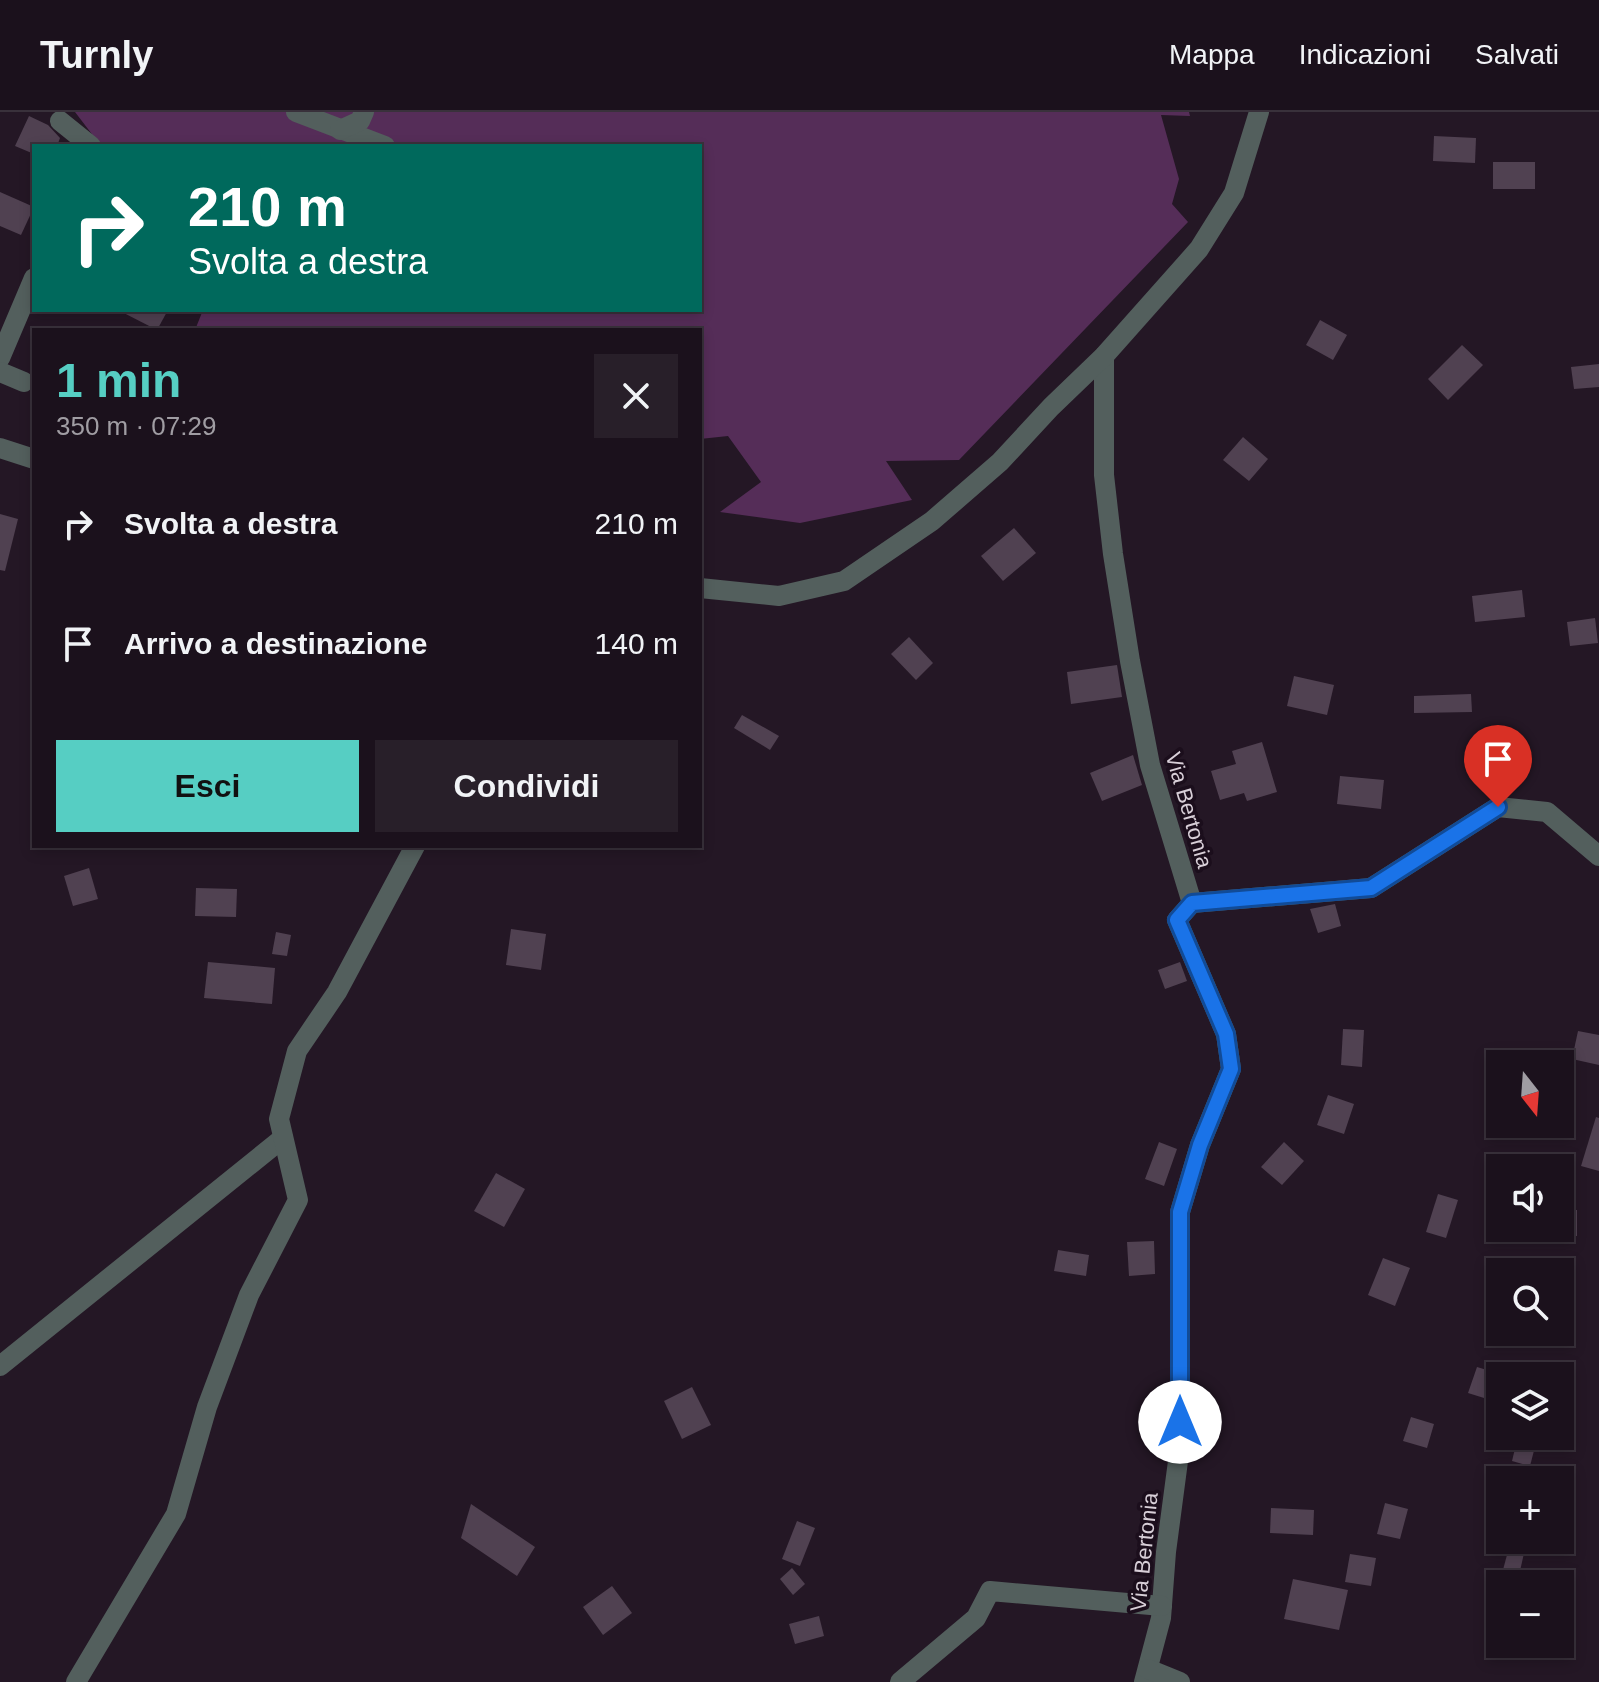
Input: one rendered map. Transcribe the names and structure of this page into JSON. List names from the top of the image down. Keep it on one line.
{"streets":{"street":["Via Bertonia"]},"north":"bottom","page":{"header":"Turnly","nav":["Mappa","Indicazioni","Salvati"],"turn":["210 m","Svolta a destra"],"heading":["1 min","350 m · 07:29"],"list":[{"name":"Svolta a destra","value":"210 m"},{"name":"Arrivo a destinazione","value":"140 m"}],"buttons":["Esci","Condividi"],"map_buttons":["+","−"]}}
